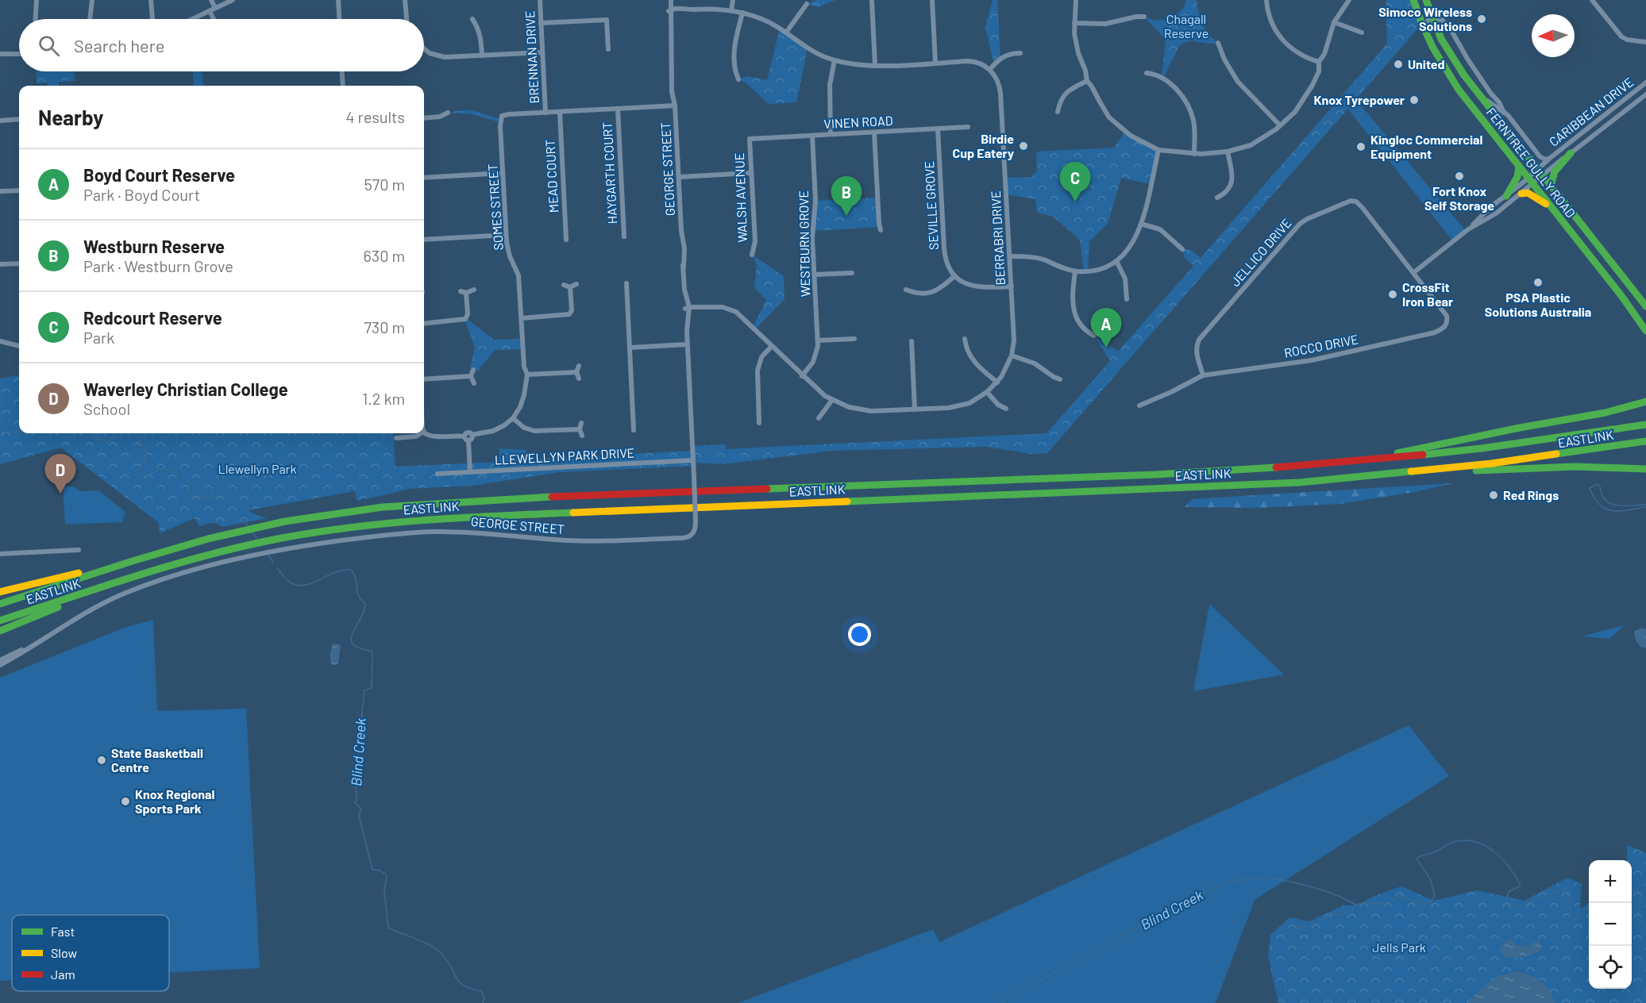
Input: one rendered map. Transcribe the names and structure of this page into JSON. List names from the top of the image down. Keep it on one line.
{"streets":{"main road":["FERNTREE GULLY ROAD","EASTLINK"],"street":["BRENNAN DRIVE","CARIBBEAN DRIVE","VINEN ROAD","GEORGE STREET","HAYGARTH COURT","MEAD COURT","WALSH AVENUE","SEVILLE GROVE","SOMES STREET","BERRABRI DRIVE","WESTBURN GROVE","JELLICO DRIVE","ROCCO DRIVE","LLEWELLYN PARK DRIVE"]},"crossings":[["BRENNAN DRIVE","SOMES STREET"],["CARIBBEAN DRIVE","FERNTREE GULLY ROAD"],["VINEN ROAD","WALSH AVENUE"],["VINEN ROAD","SEVILLE GROVE"],["VINEN ROAD","WESTBURN GROVE"],["GEORGE STREET","SOMES STREET"],["GEORGE STREET","BERRABRI DRIVE"],["GEORGE STREET","LLEWELLYN PARK DRIVE"],["HAYGARTH COURT","SOMES STREET"],["MEAD COURT","SOMES STREET"],["BERRABRI DRIVE","WESTBURN GROVE"],["JELLICO DRIVE","ROCCO DRIVE"]],"water":["Blind Creek"],"parks":["Chagall Reserve","Llewellyn Park","Jells Park"],"places":["Simoco Wireless Solutions","United","Knox Tyrepower","Birdie Cup Eatery","Kingloc Commercial Equipment","Fort Knox Self Storage","PSA Plastic Solutions Australia","CrossFit Iron Bear","Red Rings","State Basketball Centre","Knox Regional Sports Park"],"legend":["Fast","Slow","Jam"],"north":"left","page":{"search":"Search here","heading":["Nearby","4 results"],"list":[{"mark":"A","name":"Boyd Court Reserve","note":"Park · Boyd Court","value":"570 m"},{"mark":"B","name":"Westburn Reserve","note":"Park · Westburn Grove","value":"630 m"},{"mark":"C","name":"Redcourt Reserve","note":"Park","value":"730 m"},{"mark":"D","name":"Waverley Christian College","note":"School","value":"1.2 km"}],"pins":["C","B","A","D"],"map_buttons":["+","−"]}}
